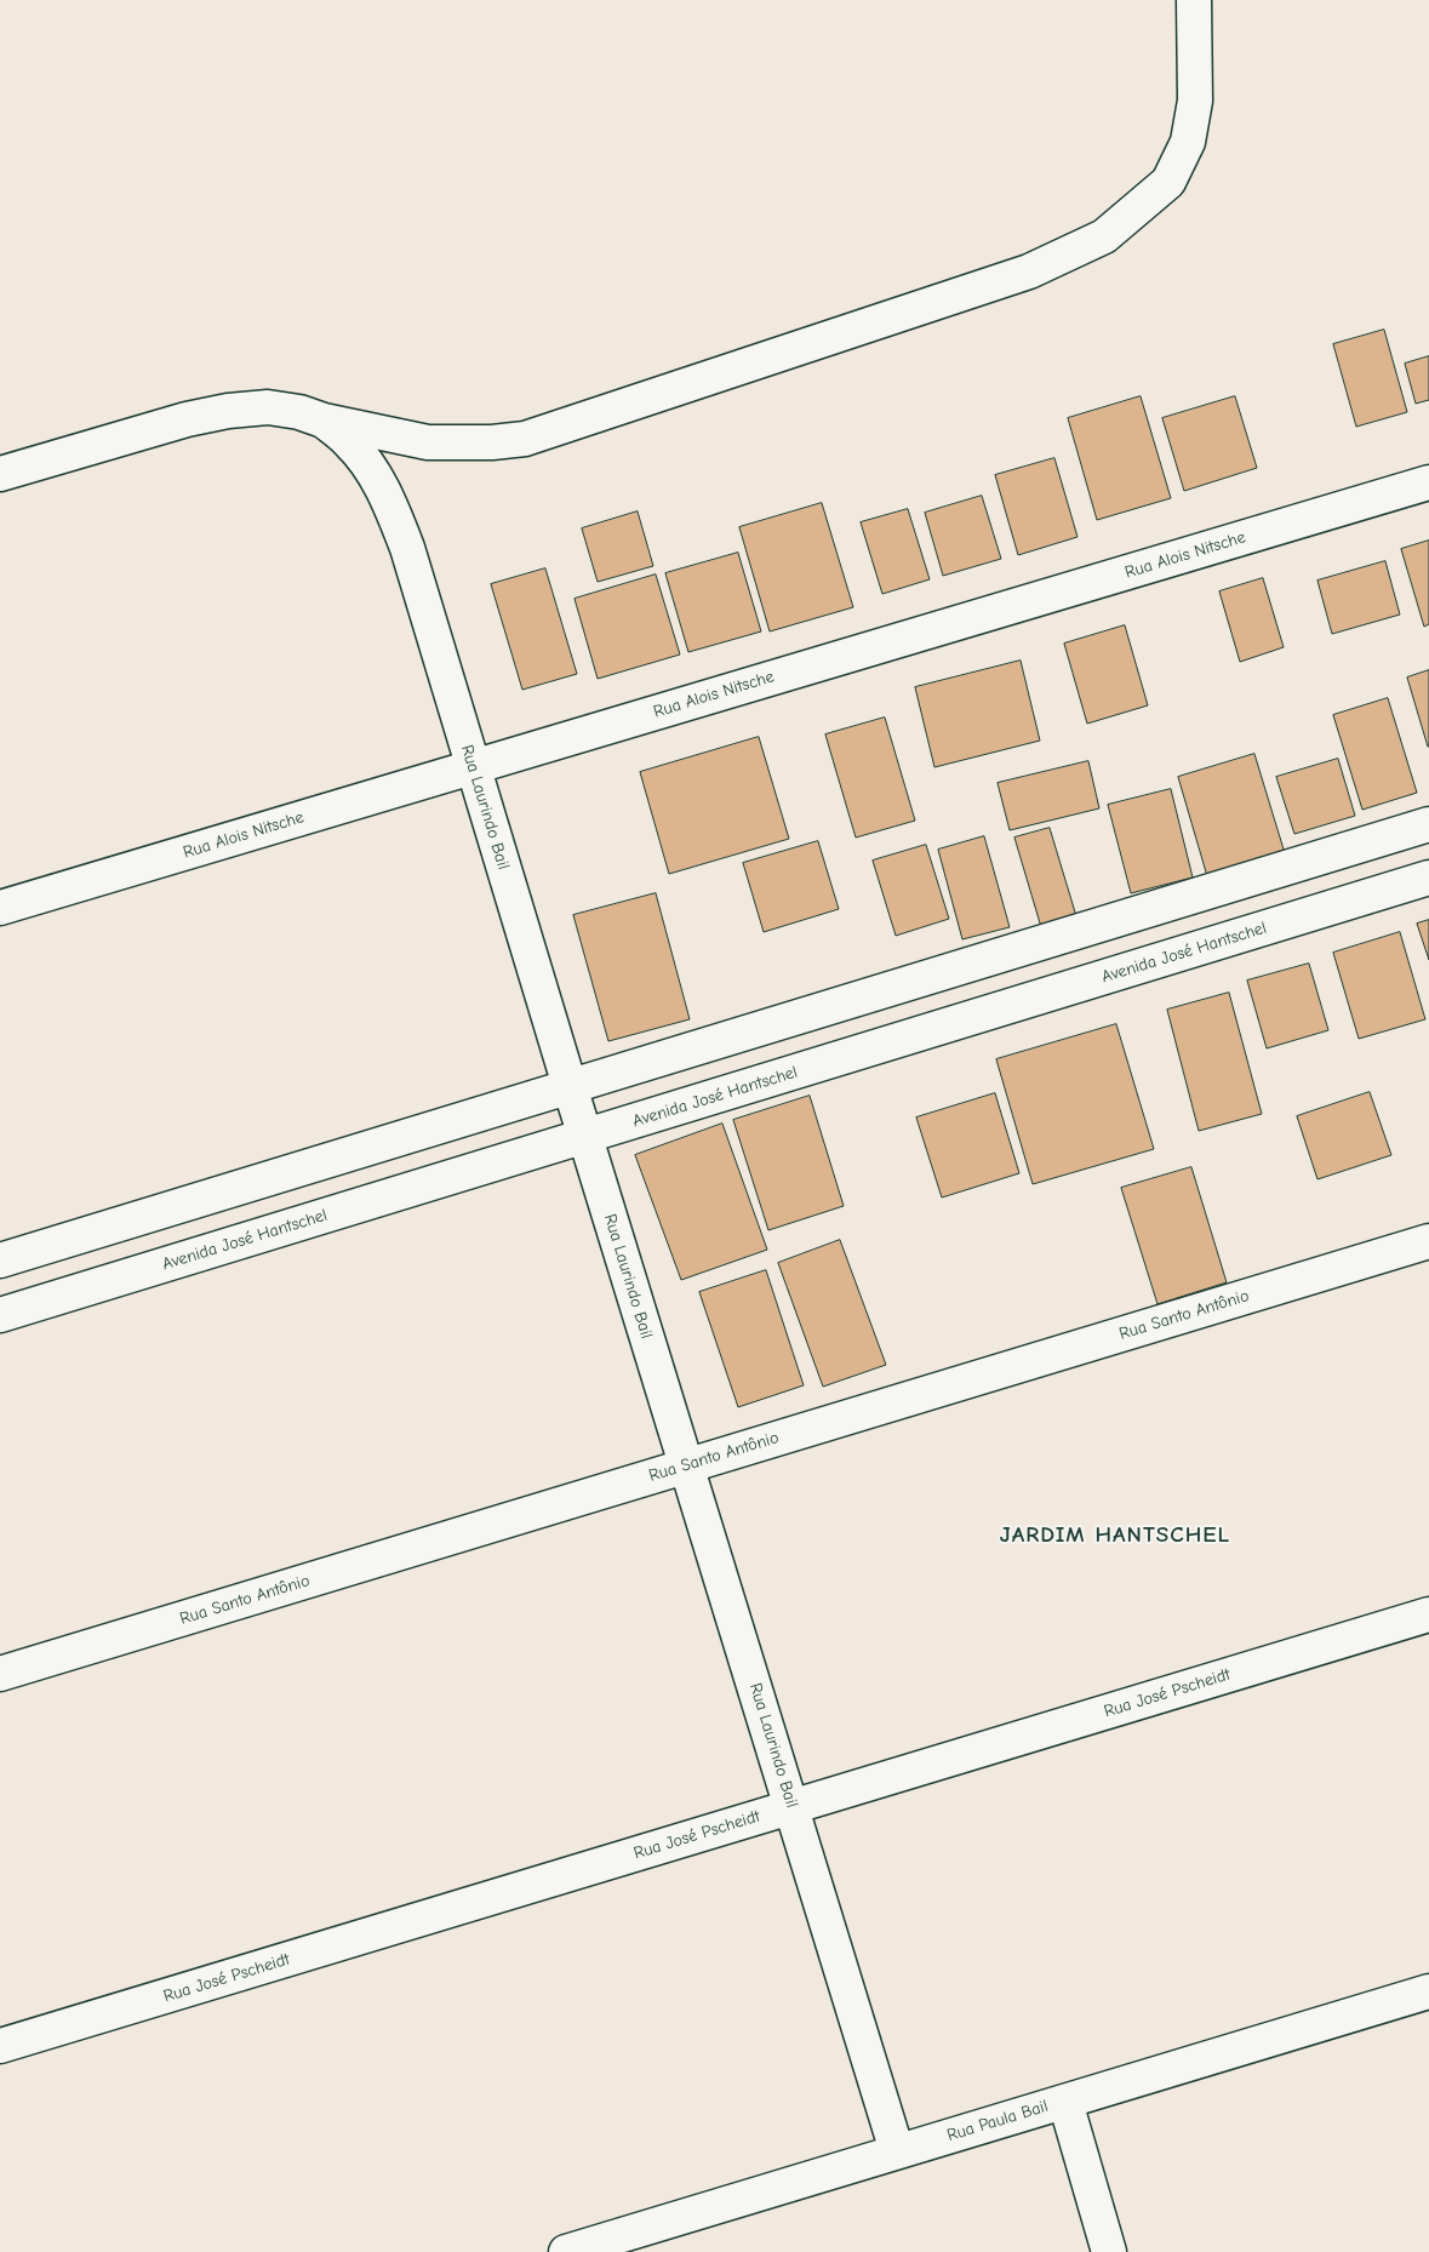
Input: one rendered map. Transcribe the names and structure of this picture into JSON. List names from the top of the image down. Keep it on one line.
{"streets":{"street":["Rua Alois Nitsche","Rua Laurindo Bail","Avenida José Hantschel","Rua Santo Antônio","Rua José Pscheidt","Rua Paula Bail"]},"crossings":[["Rua Alois Nitsche","Rua Laurindo Bail"],["Rua Laurindo Bail","Avenida José Hantschel"],["Rua Laurindo Bail","Rua Santo Antônio"],["Rua Laurindo Bail","Rua José Pscheidt"],["Rua Laurindo Bail","Rua Paula Bail"]],"districts":["JARDIM HANTSCHEL"]}
